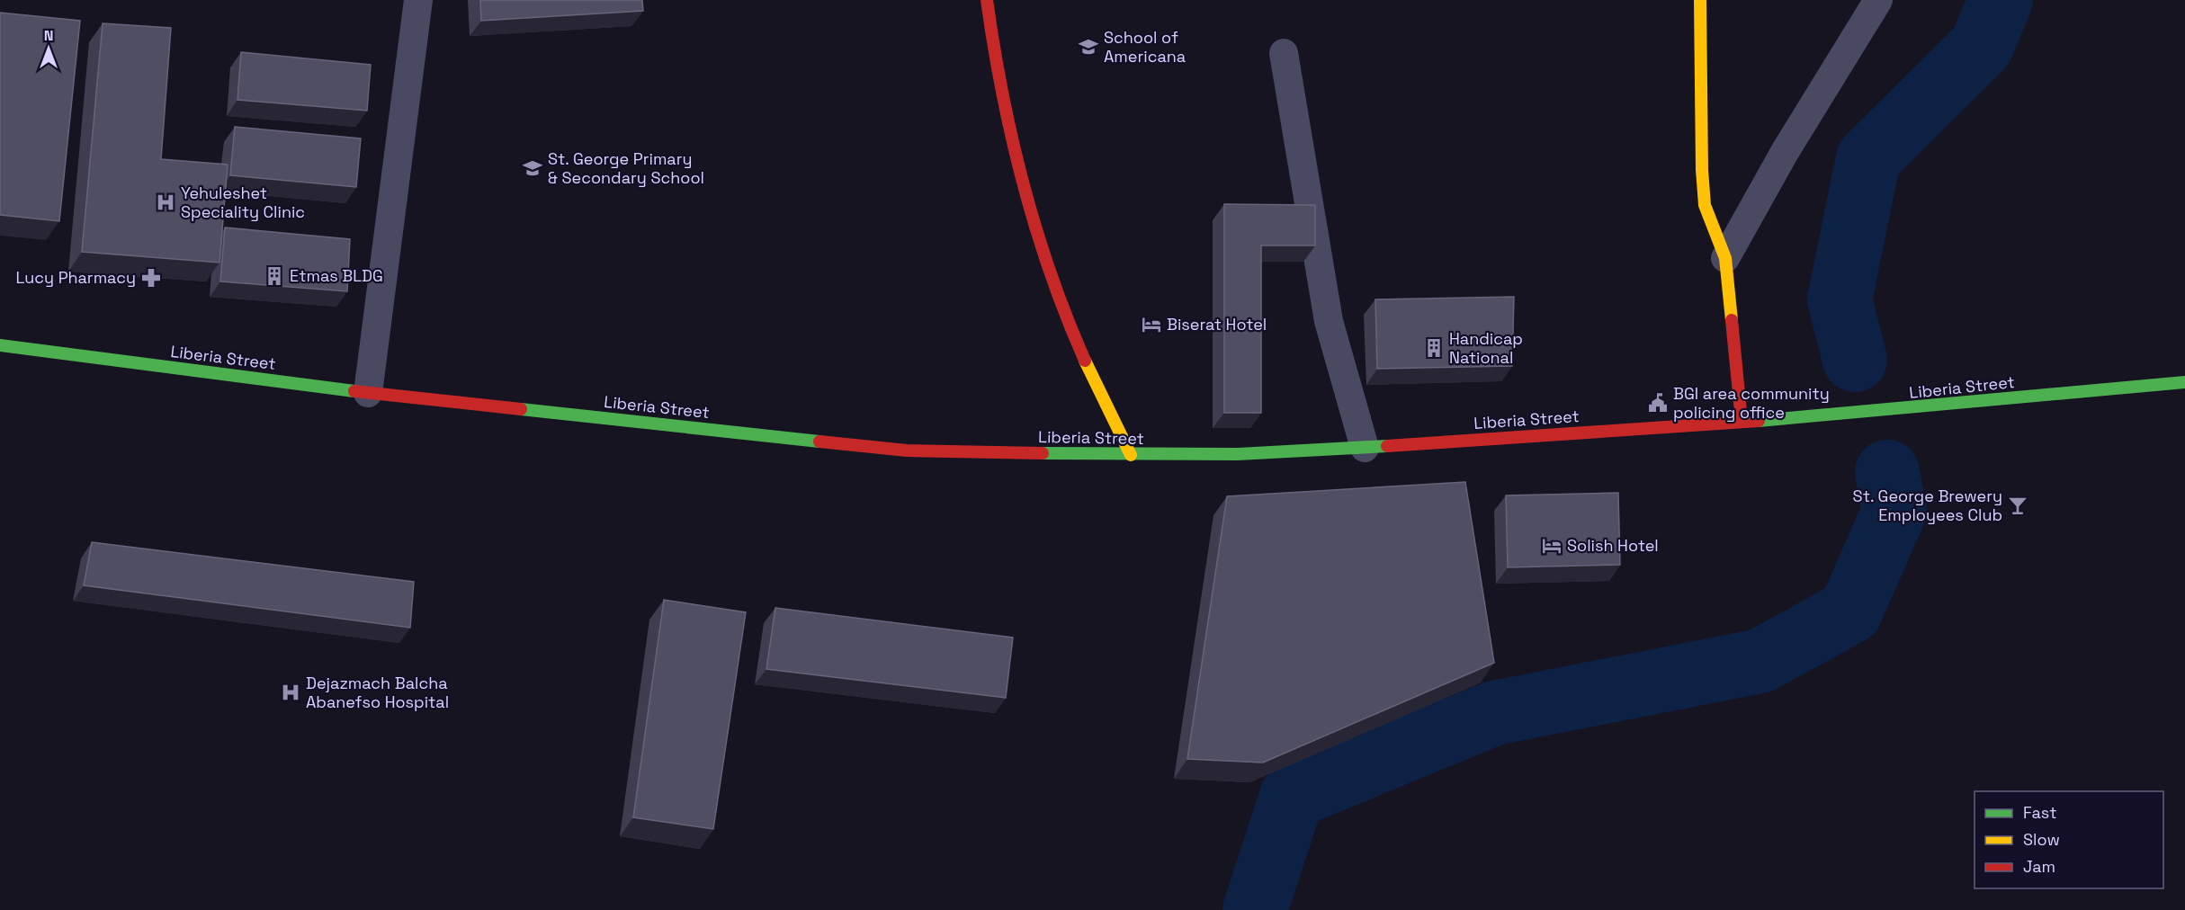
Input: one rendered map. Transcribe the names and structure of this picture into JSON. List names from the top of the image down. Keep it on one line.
{"streets":{"street":["Liberia Street"]},"places":{"school or university":["School of Americana","St. George Primary & Secondary School"],"hospital":["Yehuleshet Speciality Clinic","Dejazmach Balcha Abanefso Hospital"],"building":["Etmas BLDG","Handicap National"],"pharmacy":["Lucy Pharmacy"],"hotel":["Biserat Hotel","Solish Hotel"],"public building":["BGI area community policing office"],"bar":["St. George Brewery Employees Club"]},"legend":["Fast","Slow","Jam"],"north":"top"}
